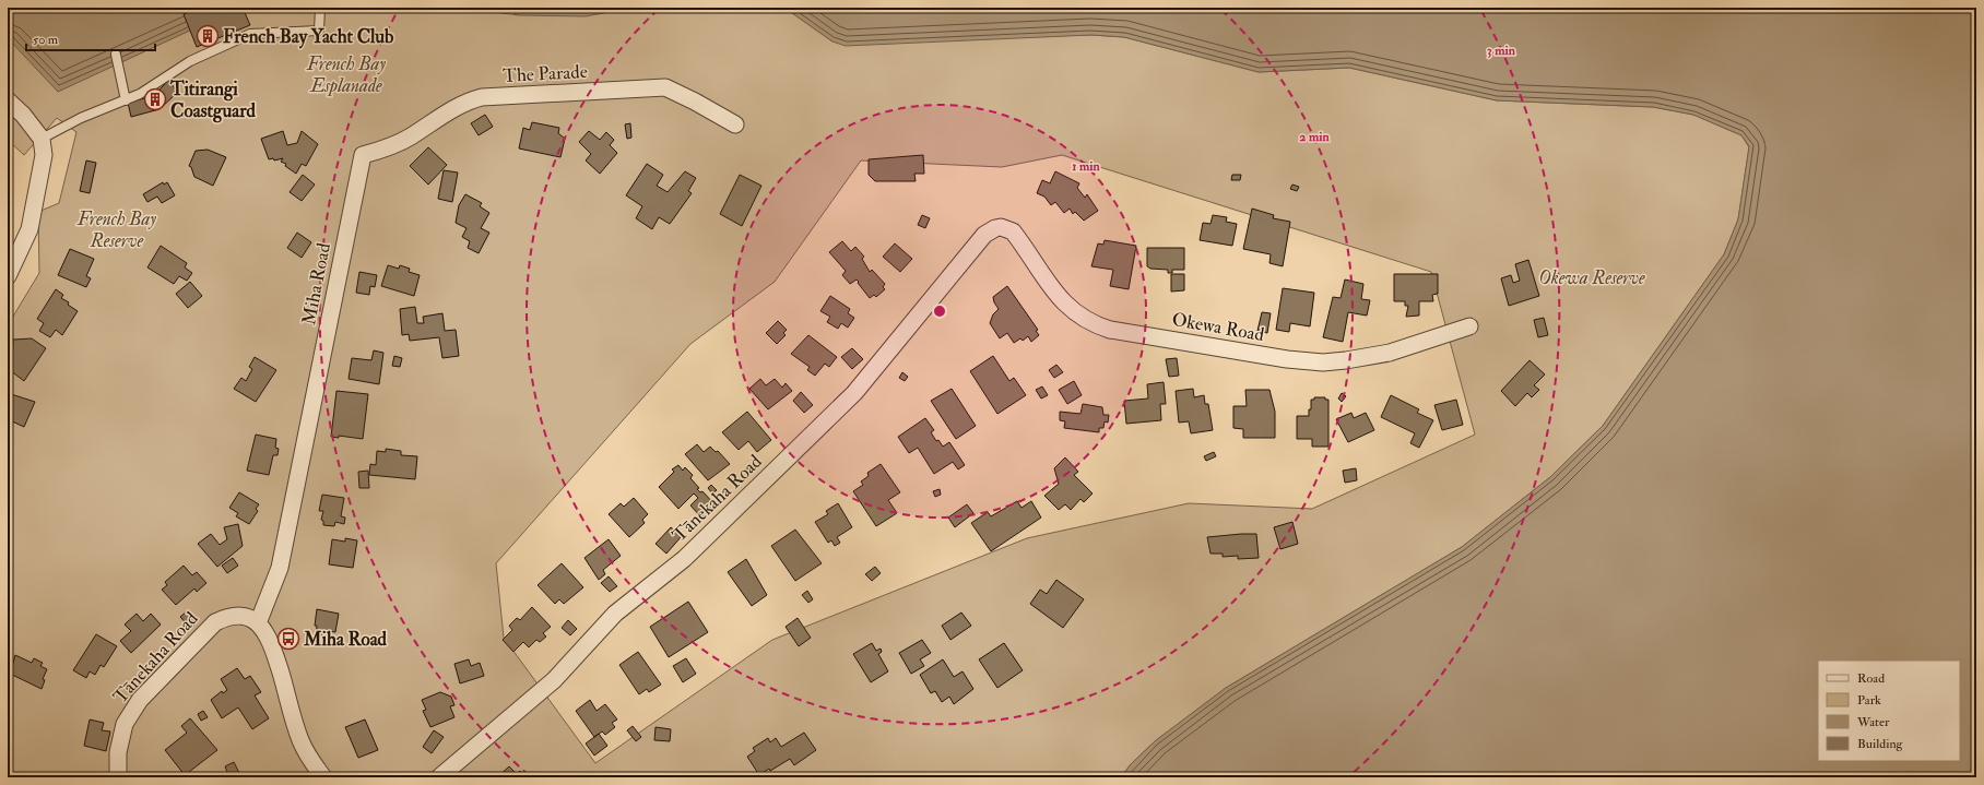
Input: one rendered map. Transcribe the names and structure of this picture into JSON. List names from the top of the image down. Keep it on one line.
{"streets":{"street":["The Parade","Miha Road","Okewa Road","Tānekaha Road"]},"crossings":[["The Parade","Miha Road"],["Miha Road","Tānekaha Road"],["Okewa Road","Tānekaha Road"]],"parks":["French Bay Esplanade","French Bay Reserve","Okewa Reserve"],"places":{"building":["French Bay Yacht Club","Titirangi Coastguard"],"bus stop":["Miha Road"]},"legend":["Road","Park","Water","Building"],"scale_bar":"50 m","rings":["3 min","2 min","1 min"]}
